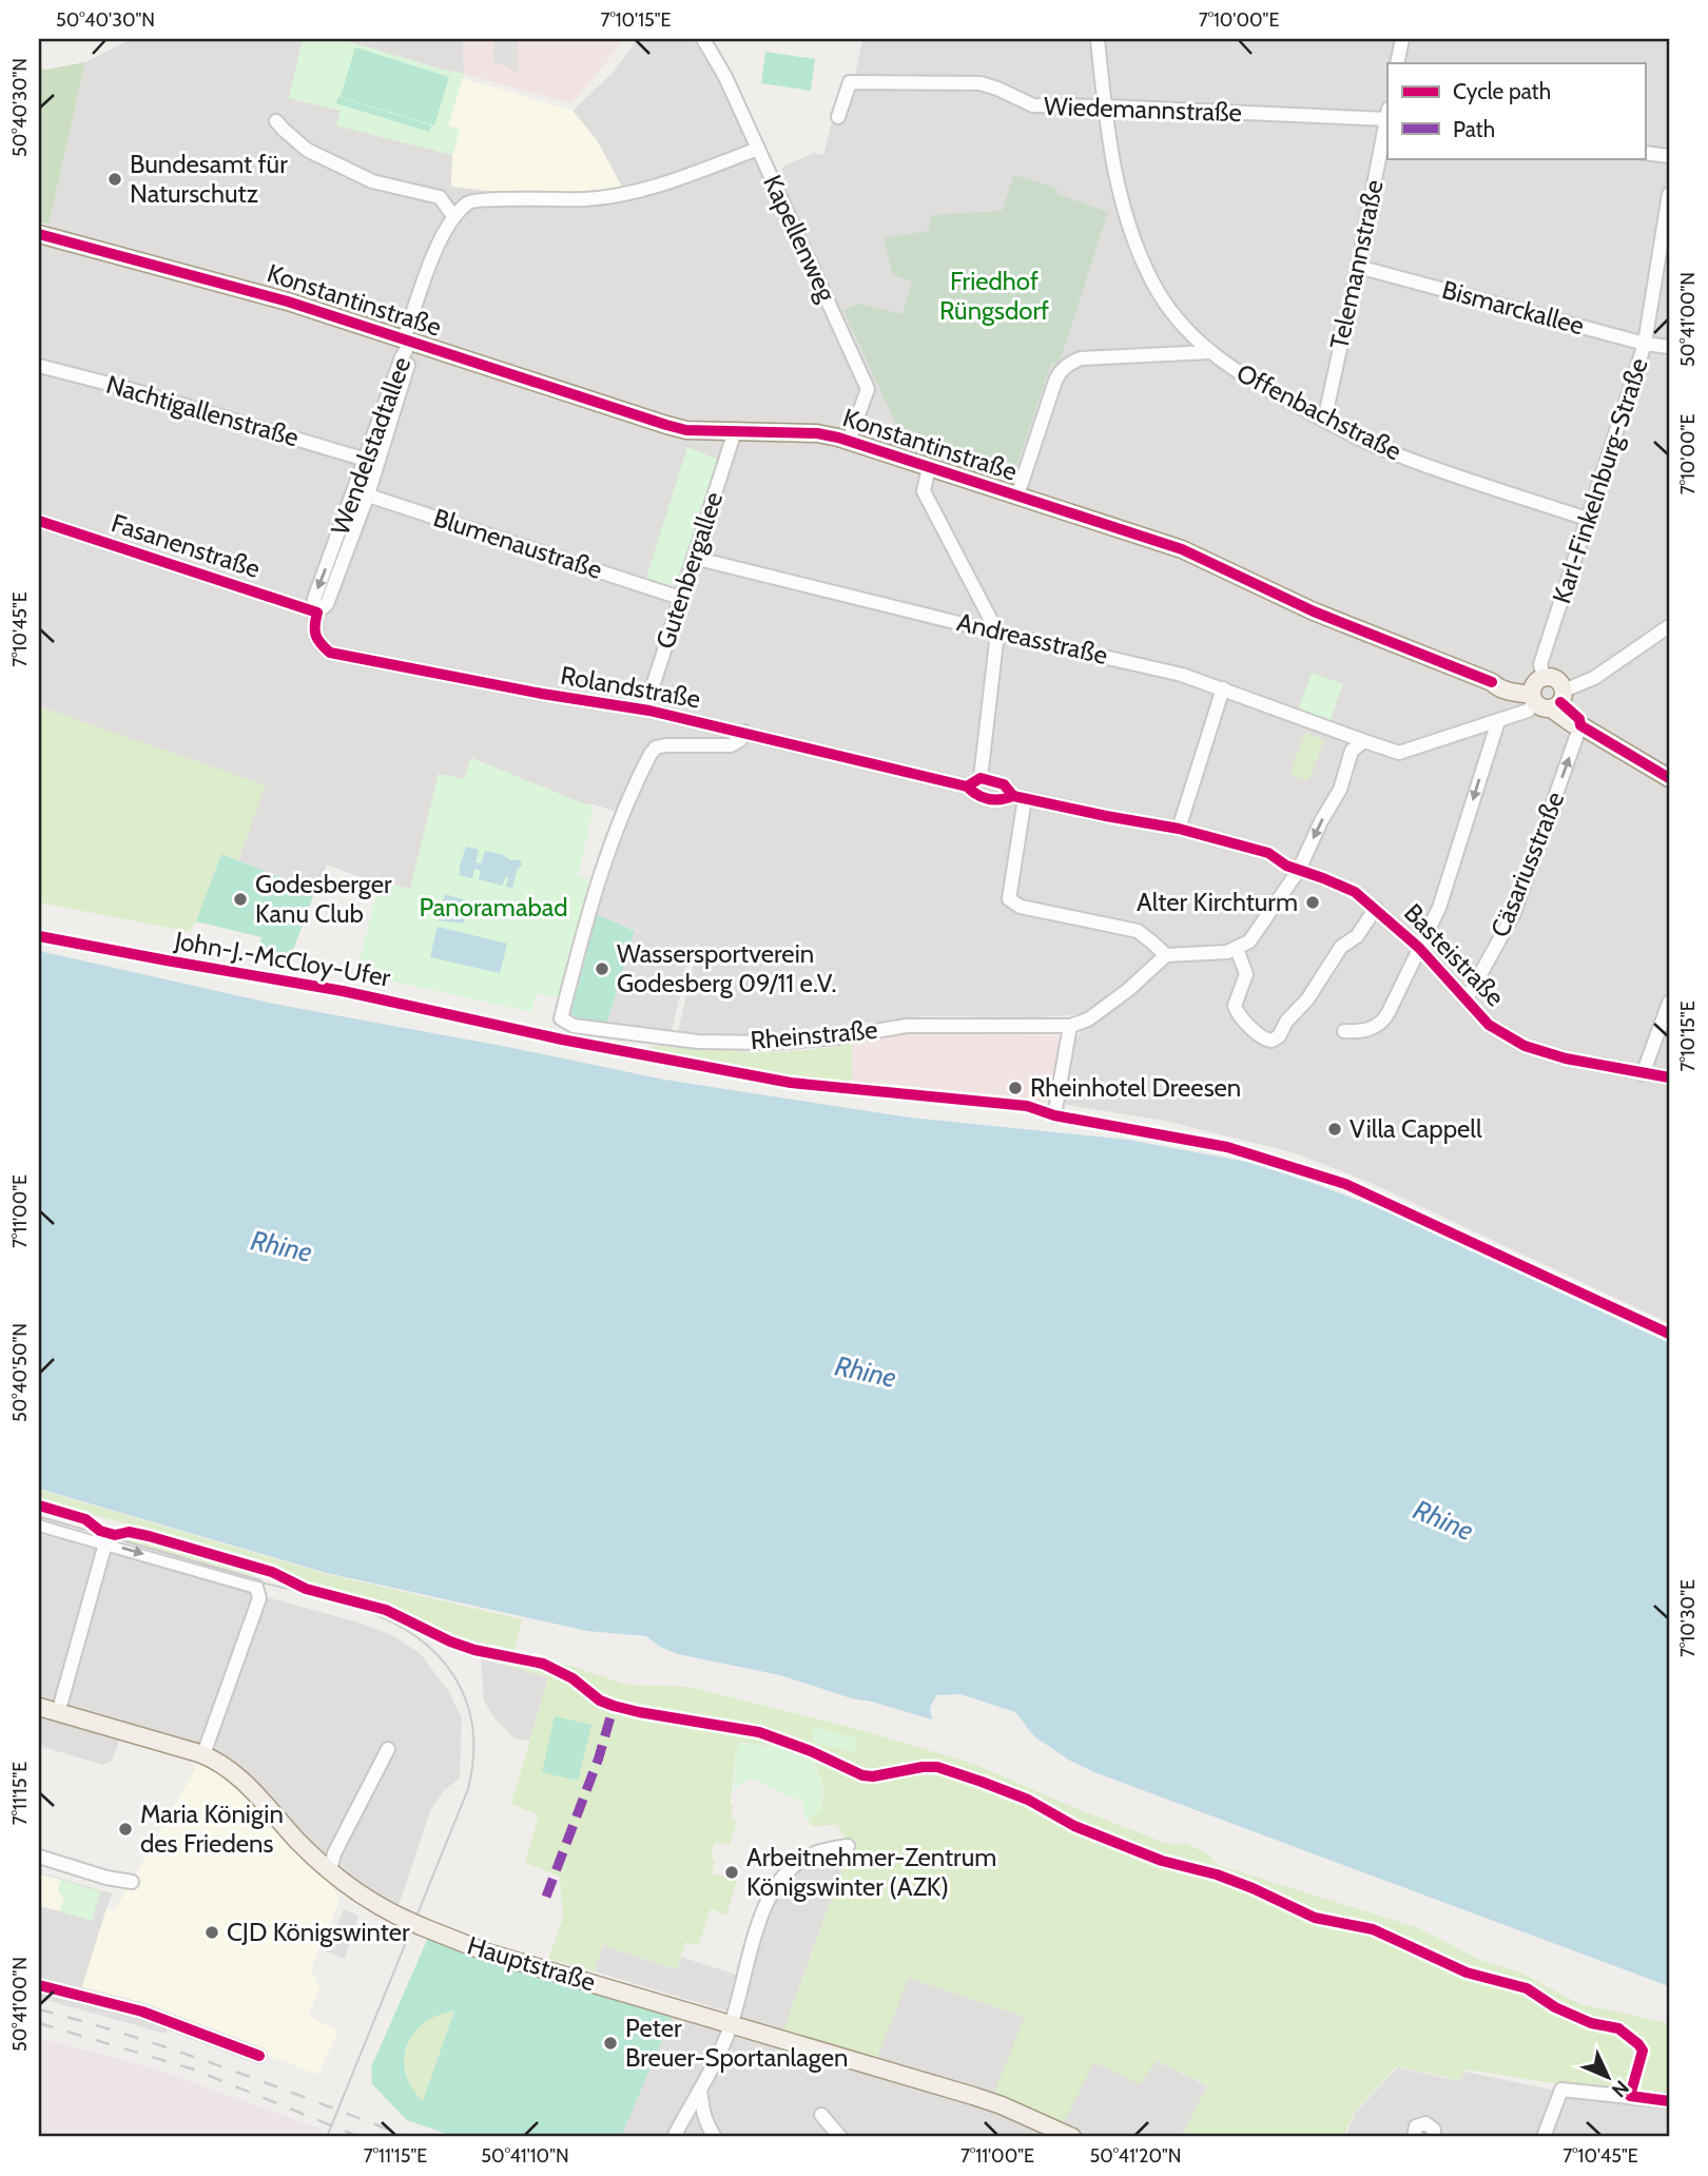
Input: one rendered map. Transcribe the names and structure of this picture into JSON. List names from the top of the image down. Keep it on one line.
{"streets":{"main road":["Konstantinstraße","Hauptstraße"],"street":["Wiedemannstraße","Kapellenweg","Telemannstraße","Bismarckallee","Nachtigallenstraße","Offenbachstraße","Wendelstadtallee","Karl-Finkelnburg-Straße","Blumenaustraße","Fasanenstraße","Gutenbergallee","Andreasstraße","Rolandstraße","Cäsariusstraße","Basteistraße","Rheinstraße"],"cycle path":["John-J.-McCloy-Ufer"]},"crossings":[["Wiedemannstraße","Offenbachstraße"],["Kapellenweg","Konstantinstraße"],["Telemannstraße","Bismarckallee"],["Telemannstraße","Offenbachstraße"],["Konstantinstraße","Wendelstadtallee"],["Konstantinstraße","Karl-Finkelnburg-Straße"],["Konstantinstraße","Gutenbergallee"],["Bismarckallee","Karl-Finkelnburg-Straße"],["Nachtigallenstraße","Wendelstadtallee"],["Offenbachstraße","Karl-Finkelnburg-Straße"],["Wendelstadtallee","Blumenaustraße"],["Wendelstadtallee","Fasanenstraße"],["Wendelstadtallee","Rolandstraße"],["Blumenaustraße","Gutenbergallee"],["Fasanenstraße","Rolandstraße"],["Gutenbergallee","Andreasstraße"],["Gutenbergallee","Rolandstraße"],["Rolandstraße","Basteistraße"],["Rolandstraße","Rheinstraße"],["Cäsariusstraße","Basteistraße"]],"water":["Rhine"],"parks":["Friedhof Rüngsdorf","Panoramabad"],"places":["Bundesamt für Naturschutz","Godesberger Kanu Club","Alter Kirchturm","Wassersportverein Godesberg 09/11 e.V.","Rheinhotel Dreesen","Villa Cappell","Maria Königin des Friedens","Arbeitnehmer-Zentrum Königswinter (AZK)","CJD Königswinter","Peter Breuer-Sportanlagen"],"legend":["Cycle path","Path"],"north":"bottom right","coordinates":["50°40'30\"N","7°10'15\"E","7°10'00\"E","50°41'00\"N","7°10'45\"E","7°11'00\"E","50°40'50\"N","7°10'30\"E","7°11'15\"E","50°41'10\"N","50°41'20\"N"]}
